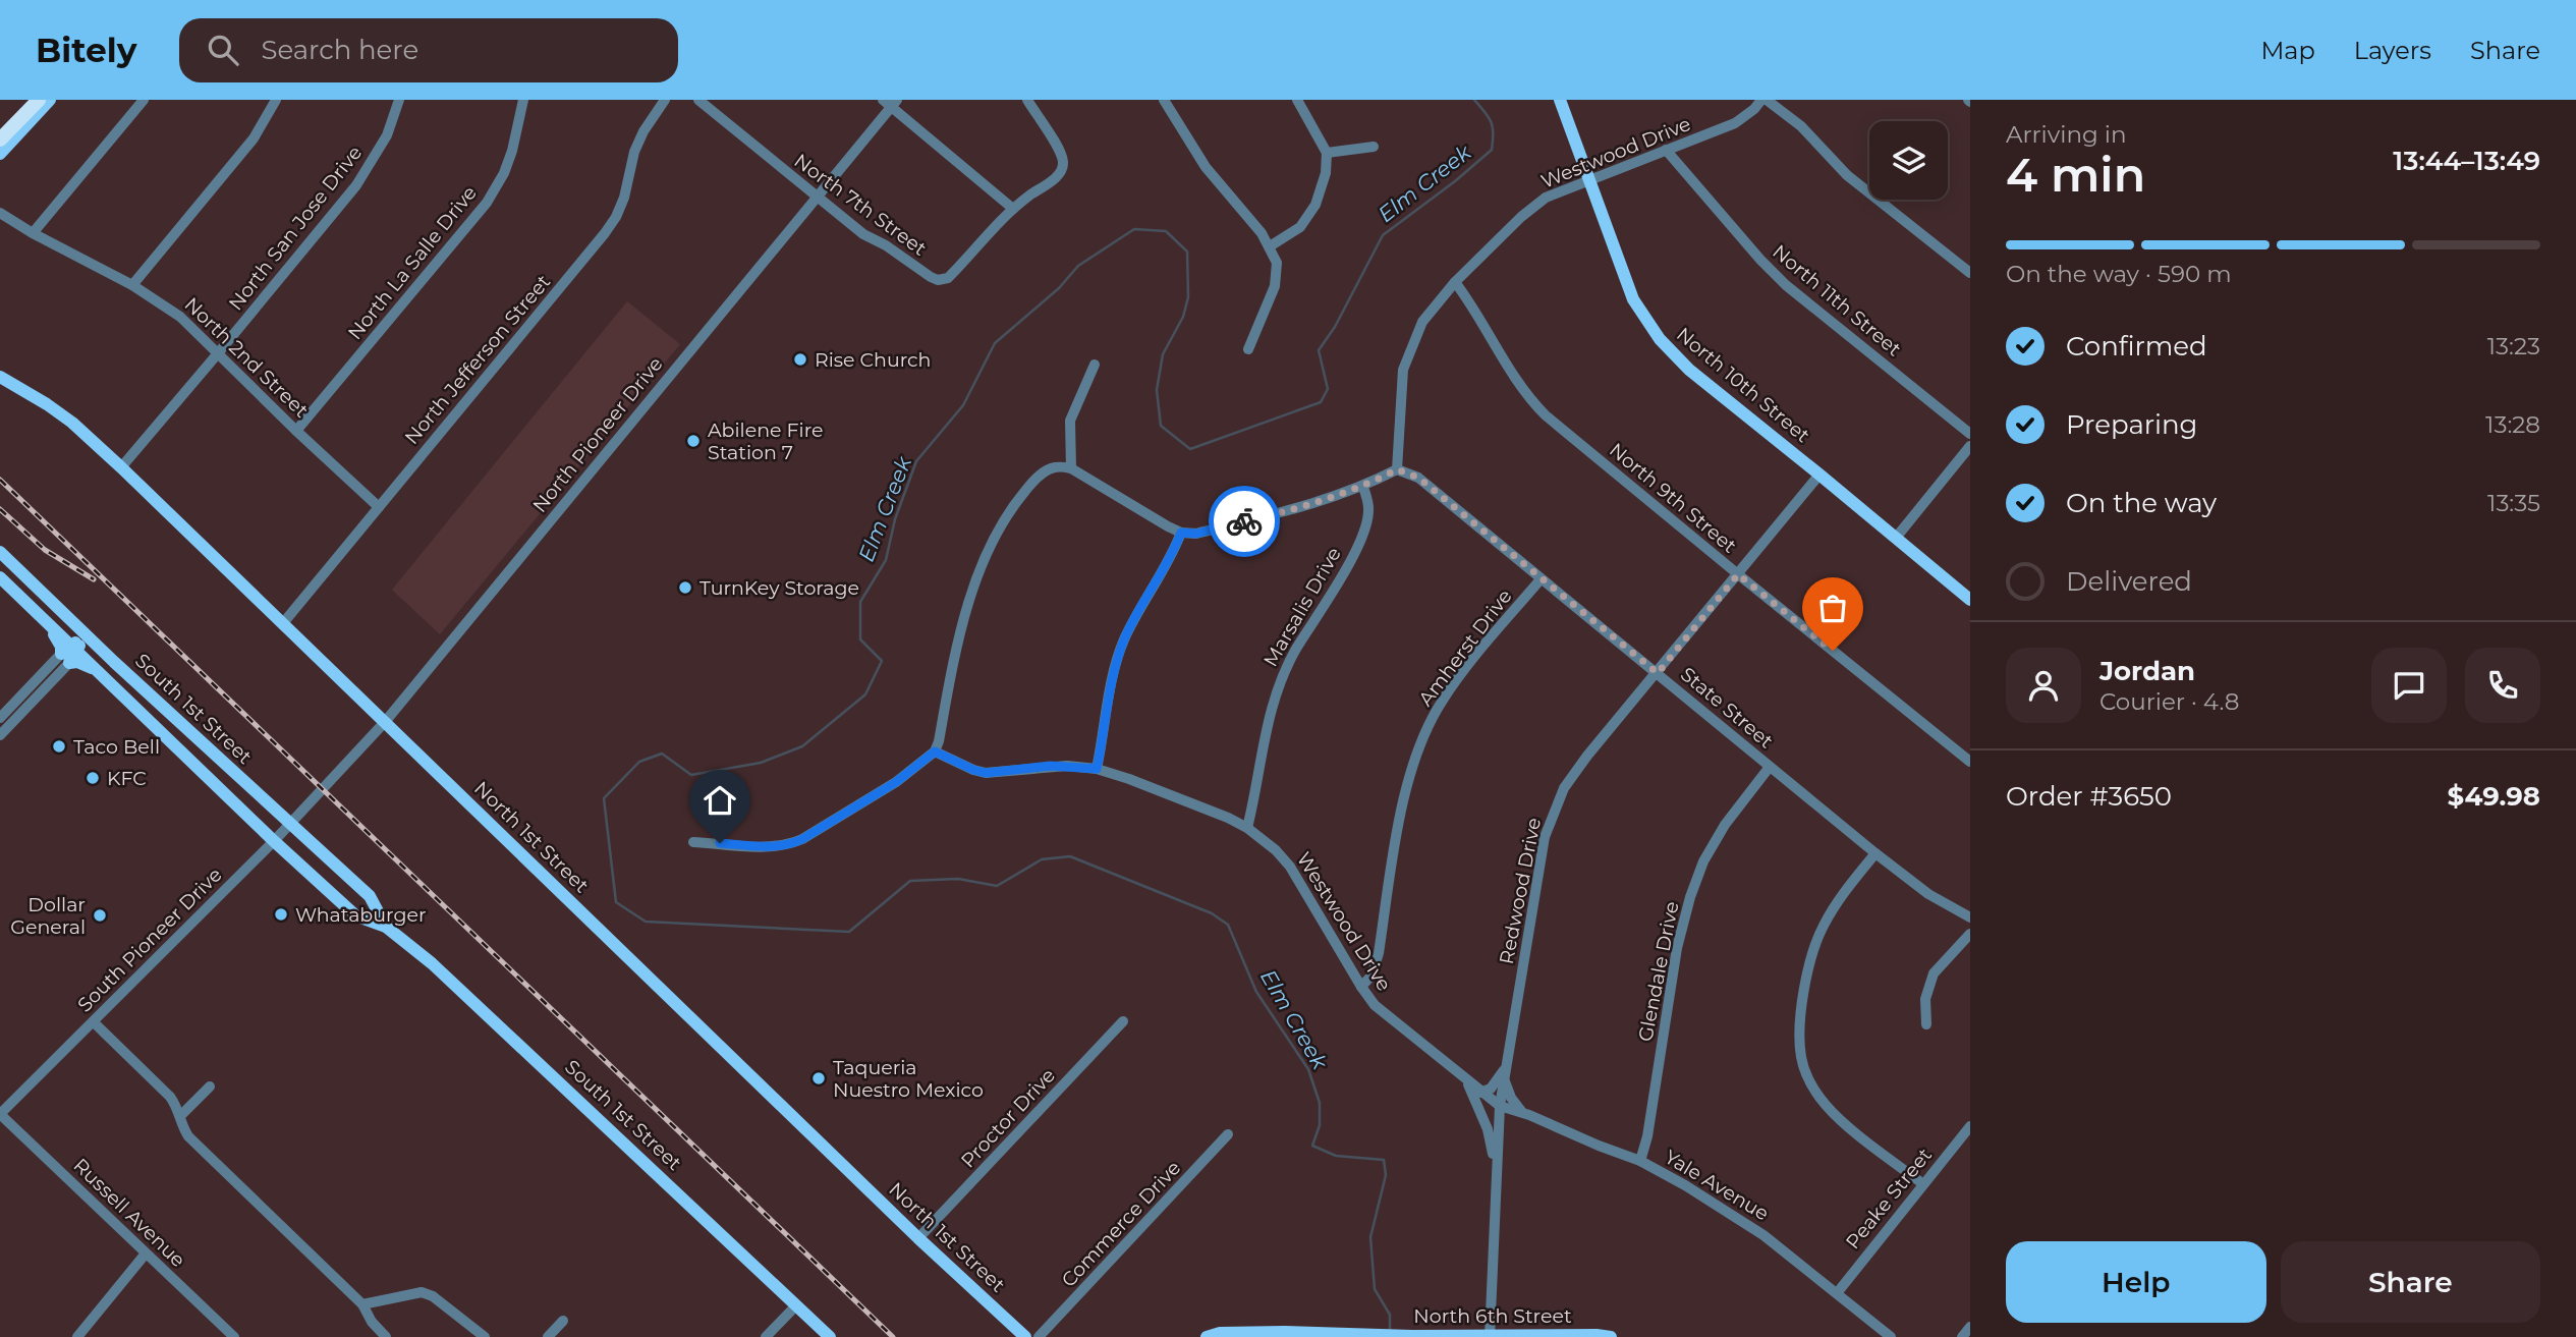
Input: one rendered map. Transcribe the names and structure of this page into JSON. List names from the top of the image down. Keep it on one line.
{"streets":{"main road":["North 10th Street","South 1st Street","North 1st Street","North 6th Street"],"street":["Westwood Drive","North 7th Street","North San Jose Drive","North La Salle Drive","North 11th Street","North 2nd Street","North Jefferson Street","North Pioneer Drive","North 9th Street","Marsalis Drive","Amherst Drive","State Street","Redwood Drive","South Pioneer Drive","Glendale Drive","Proctor Drive","Yale Avenue","Peake Street","Russell Avenue","Commerce Drive"]},"crossings":[["Westwood Drive","North 11th Street"],["Westwood Drive","North 10th Street"],["Westwood Drive","North 9th Street"],["Westwood Drive","Marsalis Drive"],["Westwood Drive","Amherst Drive"],["Westwood Drive","State Street"],["Westwood Drive","Redwood Drive"],["Westwood Drive","Yale Avenue"],["North 7th Street","North Pioneer Drive"],["North San Jose Drive","North 2nd Street"],["North San Jose Drive","North 1st Street"],["North La Salle Drive","North 2nd Street"],["North 2nd Street","North Jefferson Street"],["North Jefferson Street","North 1st Street"],["North 10th Street","Redwood Drive"],["North Pioneer Drive","North 1st Street"],["North Pioneer Drive","South Pioneer Drive"],["North 9th Street","Redwood Drive"],["Amherst Drive","State Street"],["State Street","Redwood Drive"],["State Street","Glendale Drive"],["South 1st Street","South Pioneer Drive"],["North 1st Street","Proctor Drive"],["Redwood Drive","Yale Avenue"],["South Pioneer Drive","Russell Avenue"],["Glendale Drive","Yale Avenue"],["Yale Avenue","Peake Street"]],"water":["Elm Creek"],"places":["Rise Church","Abilene Fire Station 7","TurnKey Storage","Taco Bell","KFC","Whataburger","Dollar General","Taqueria Nuestro Mexico"],"page":{"header":"Bitely","search":"Search here","nav":["Map","Layers","Share"],"heading":["4 min","Arriving in","13:44–13:49"],"panel":["Jordan","Courier · 4.8","Order #3650","$49.98"],"bar":"On the way · 590 m","list":[["Confirmed","13:23"],["Preparing","13:28"],["On the way","13:35"],"Delivered"],"buttons":["Help","Share"]}}
